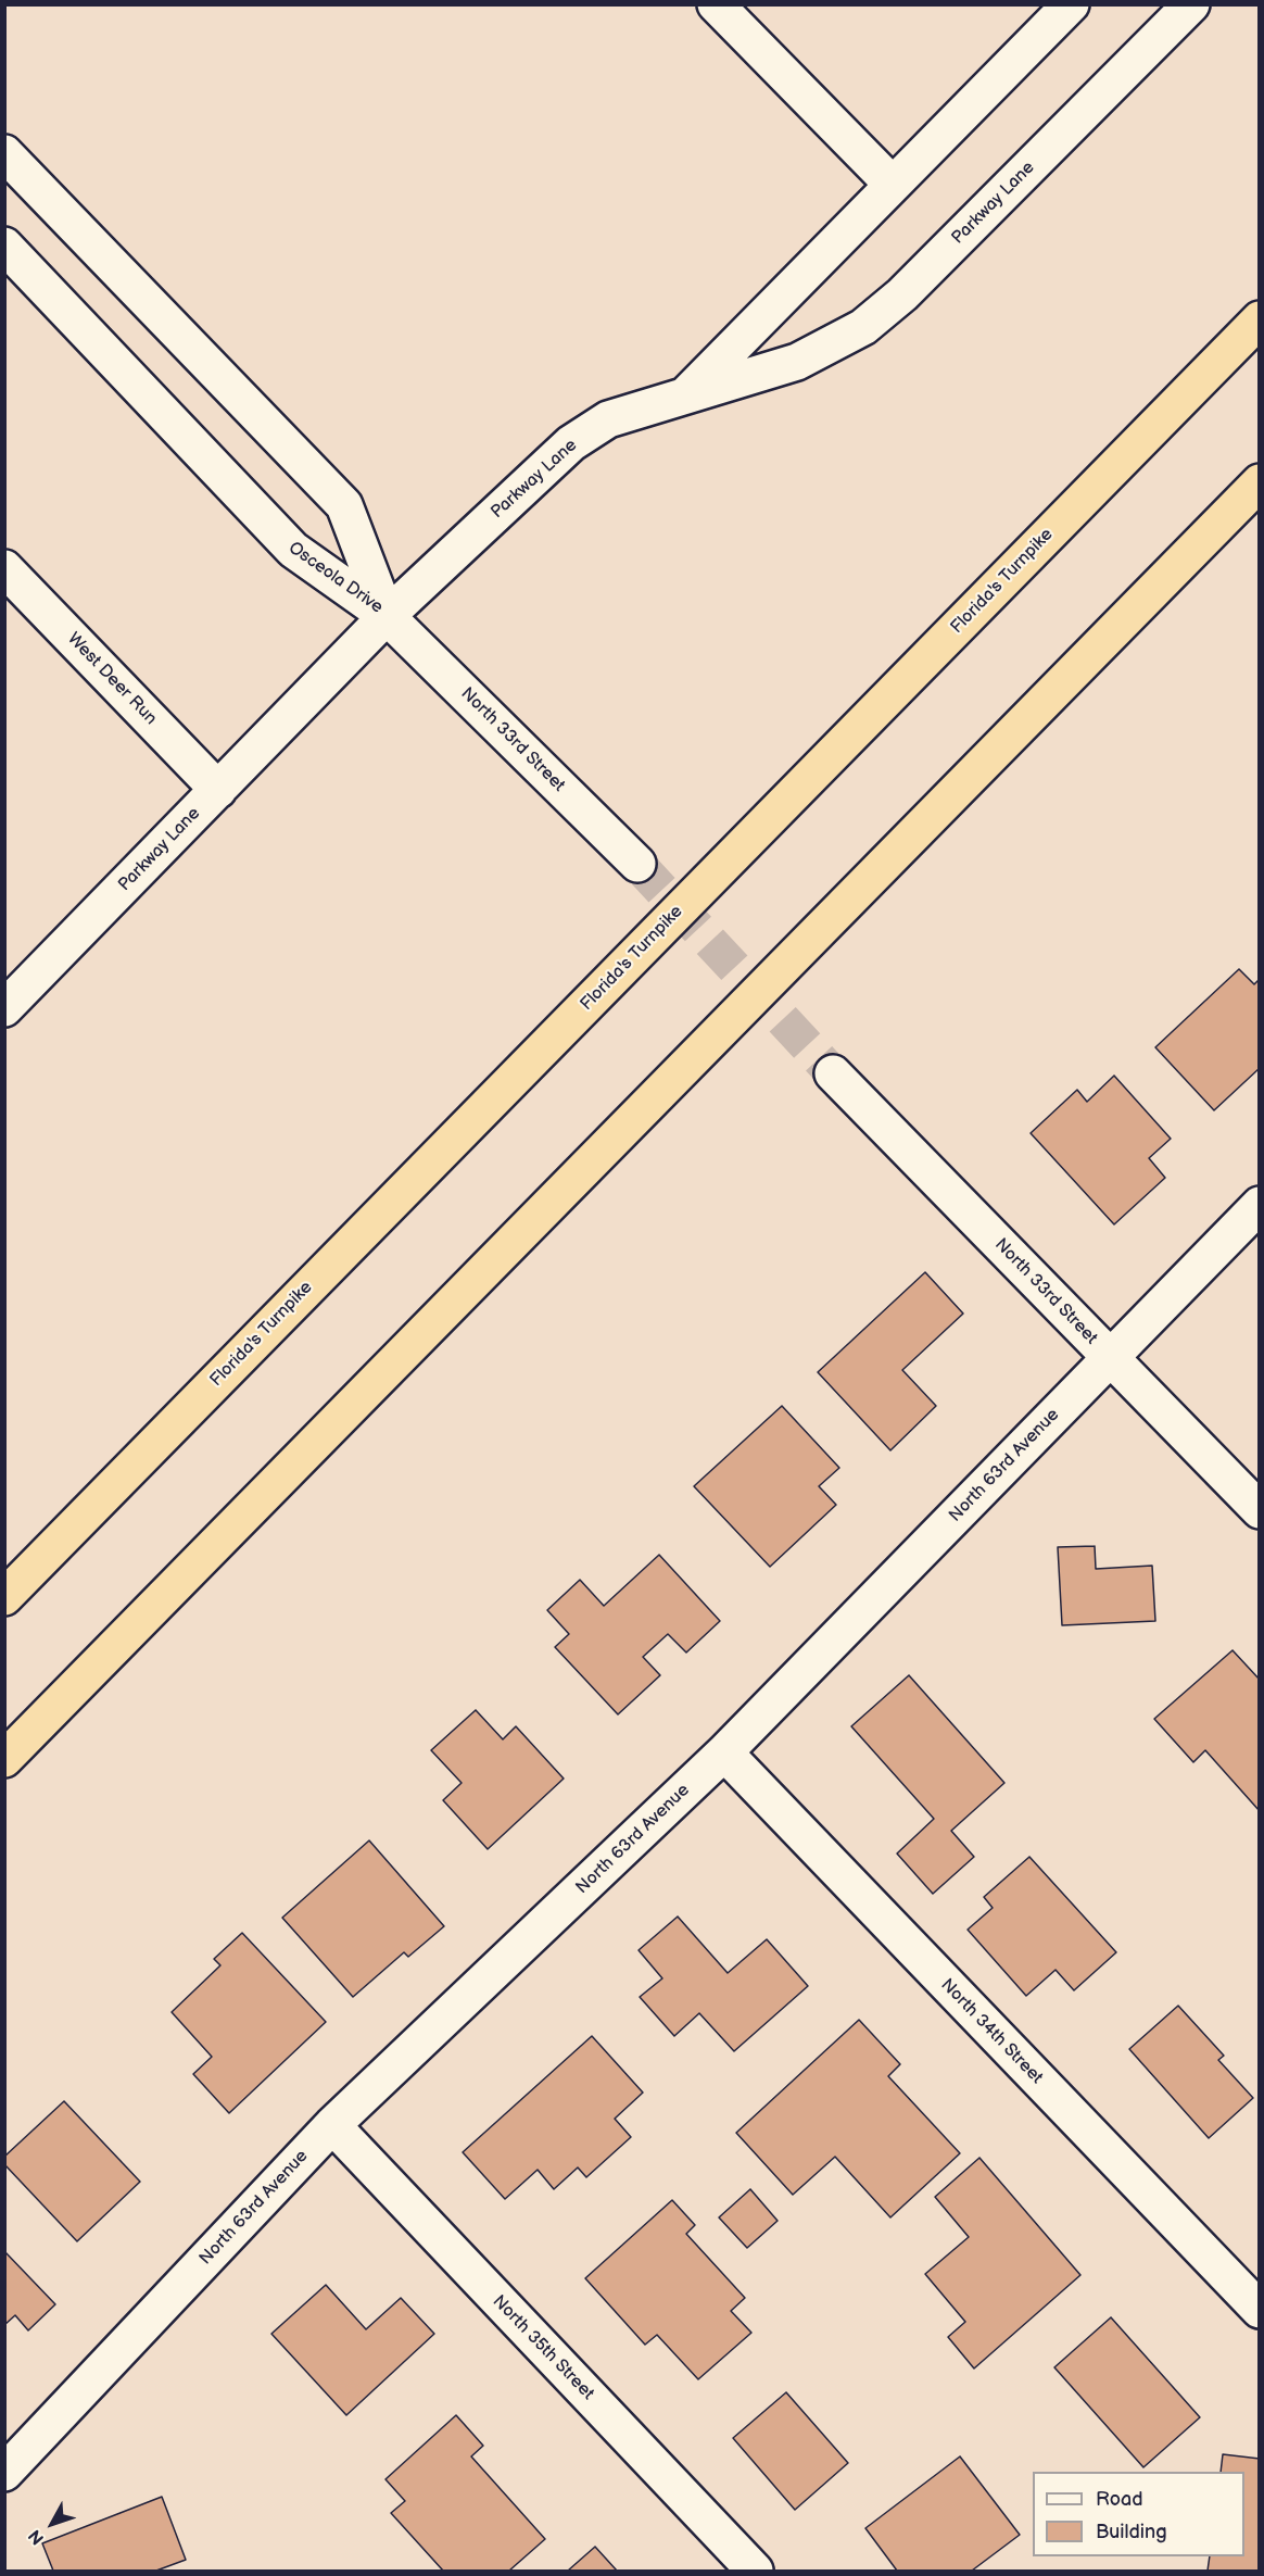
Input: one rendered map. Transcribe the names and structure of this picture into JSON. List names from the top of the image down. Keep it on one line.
{"streets":{"highway":["Florida's Turnpike"],"street":["Parkway Lane","Osceola Drive","West Deer Run","North 33rd Street","North 63rd Avenue","North 34th Street","North 35th Street"]},"crossings":[["Parkway Lane","Osceola Drive"],["Parkway Lane","West Deer Run"],["Parkway Lane","North 33rd Street"],["Osceola Drive","North 33rd Street"],["North 33rd Street","North 63rd Avenue"],["North 63rd Avenue","North 34th Street"],["North 63rd Avenue","North 35th Street"]],"legend":["Road","Building"],"north":"bottom left"}
